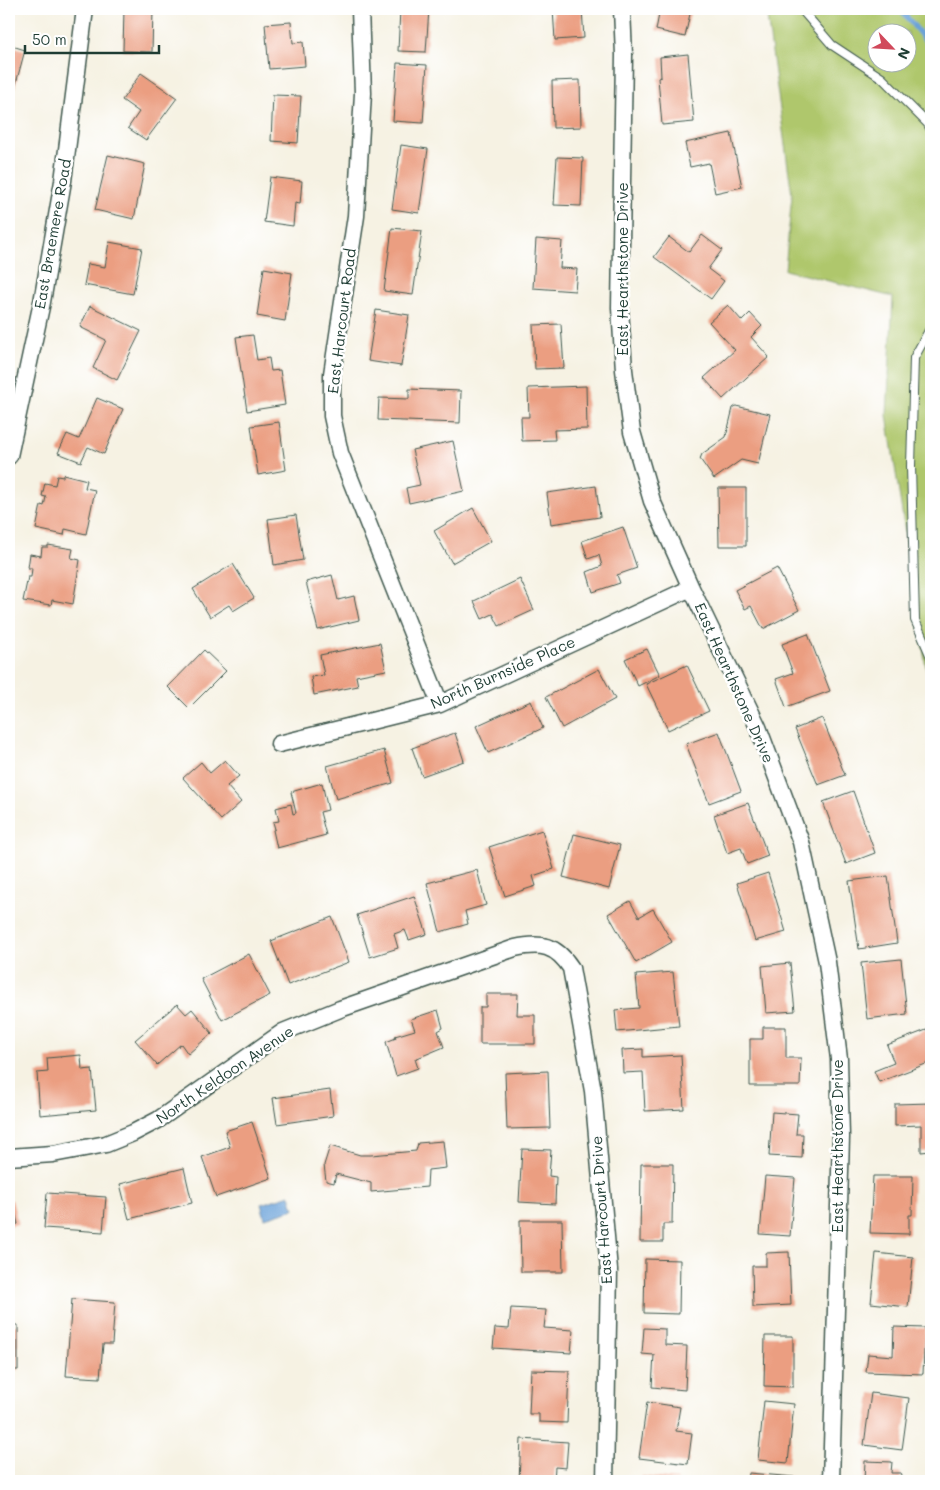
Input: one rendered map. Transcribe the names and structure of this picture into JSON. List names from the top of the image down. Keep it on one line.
{"streets":{"street":["East Braemere Road","East Hearthstone Drive","East Harcourt Road","North Burnside Place","North Keldoon Avenue","East Harcourt Drive"]},"crossings":[["East Hearthstone Drive","North Burnside Place"],["East Harcourt Road","North Burnside Place"],["North Keldoon Avenue","East Harcourt Drive"]],"scale_bar":"50 m","north":"bottom right"}
